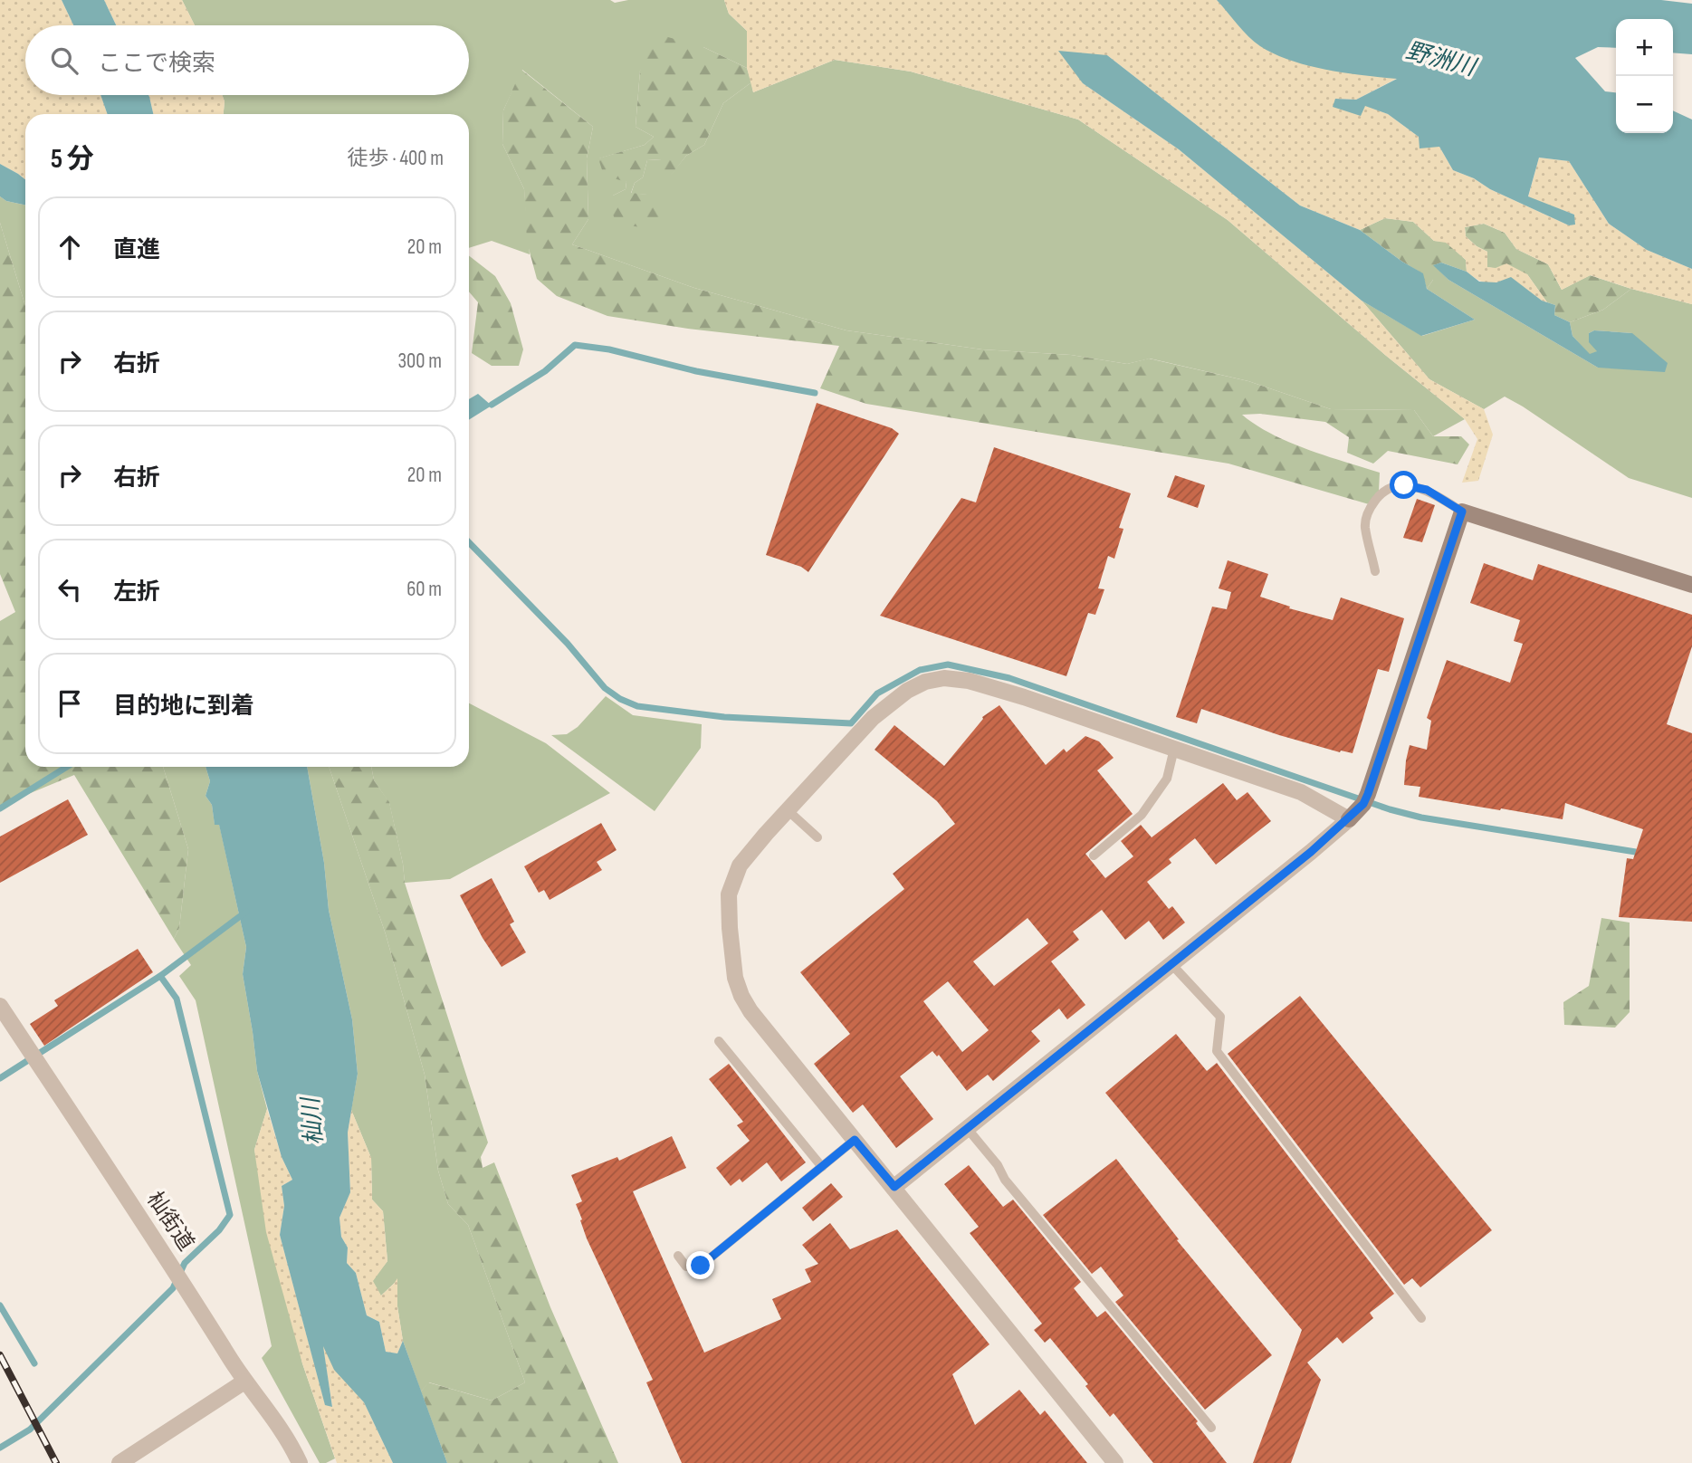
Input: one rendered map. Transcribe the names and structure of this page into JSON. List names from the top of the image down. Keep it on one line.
{"streets":{"street":["杣街道"]},"water":["野洲川","杣川"],"page":{"map_buttons":["+","−"],"search":"ここで検索","heading":["5 分","徒歩 · 400 m"],"list":[["直進","20 m"],["右折","300 m"],["右折","20 m"],["左折","60 m"],"目的地に到着"]}}
